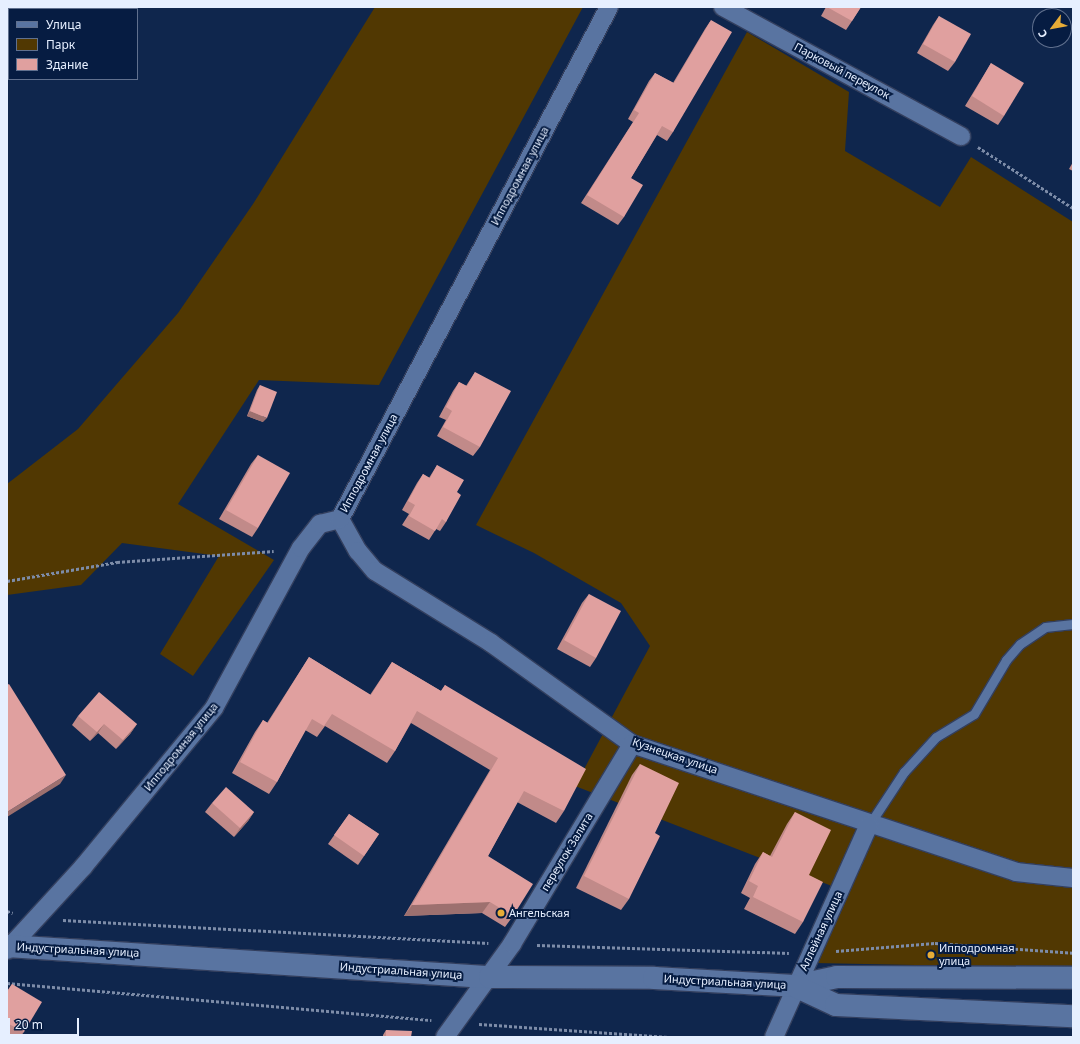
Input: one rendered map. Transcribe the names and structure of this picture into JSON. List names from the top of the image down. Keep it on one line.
{"streets":{"street":["Парковый переулок","Ипподромная улица","Кузнецкая улица","переулок Залита","Аллейная улица","Индустриальная улица"]},"crossings":[["Ипподромная улица","Кузнецкая улица"],["Ипподромная улица","Индустриальная улица"],["Кузнецкая улица","переулок Залита"],["Кузнецкая улица","Аллейная улица"],["переулок Залита","Индустриальная улица"],["Аллейная улица","Индустриальная улица"]],"places":["Ангельская","Ипподромная улица"],"legend":["Улица","Парк","Здание"],"scale_bar":"20 m","north":"bottom left"}
